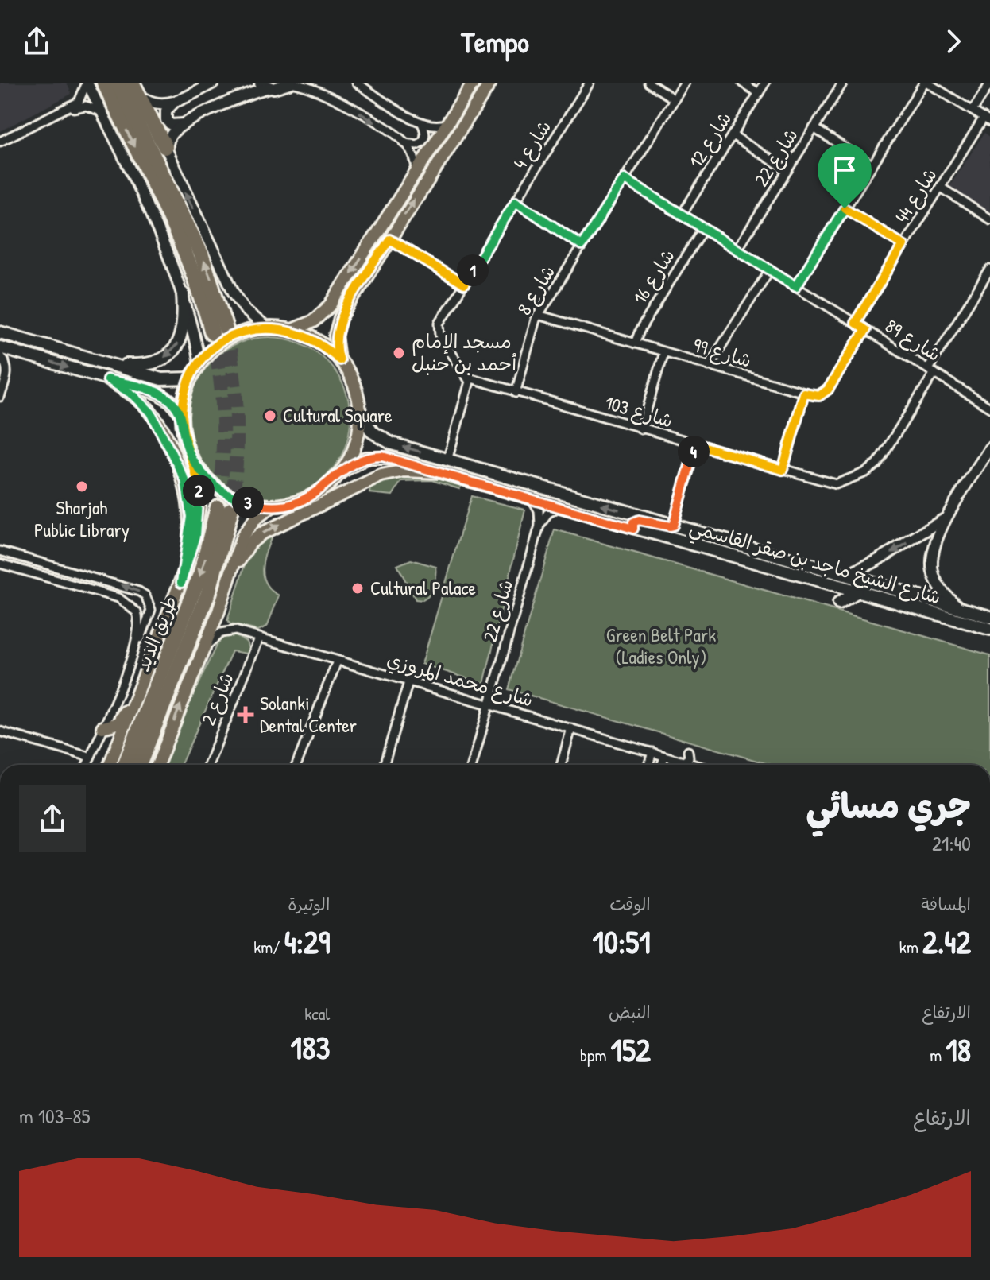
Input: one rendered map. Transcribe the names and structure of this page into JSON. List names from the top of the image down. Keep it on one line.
{"streets":{"highway":["طريق الذيد"],"main road":["شارع الشيخ ماجد بن صقر القاسمي"],"street":["شارع 12","شارع 4","شارع 22","شارع 44","شارع 16","شارع 8","شارع 89","شارع 99","شارع 103","شارع محمد المروزي","شارع 2"]},"crossings":[["شارع 12","شارع 89"],["شارع 4","شارع 103"],["شارع 22","شارع 89"],["شارع 22","شارع محمد المروزي"],["شارع 44","شارع 89"],["شارع 16","شارع 89"],["شارع 16","شارع 99"],["شارع 8","شارع 89"],["شارع 8","شارع 99"],["شارع 8","شارع 103"],["شارع 89","شارع 103"],["شارع محمد المروزي","شارع 2"]],"parks":["Green Belt Park (Ladies Only)"],"places":{"other":["مسجد الإمام أحمد بن حنبل","Cultural Square","Sharjah Public Library","Cultural Palace"],"health":["Solanki Dental Center"]},"page":{"header":"Tempo","pins":["1","4","2","3"],"heading":["جري مسائي","21:40"],"stats":[["المسافة","2.42 km"],["الوقت","10:51"],["الوتيرة","4:29 /km"],["الارتفاع","18 m"],["النبض","152 bpm"],["kcal","183"]],"chart":["الارتفاع","85–103 m"]}}
